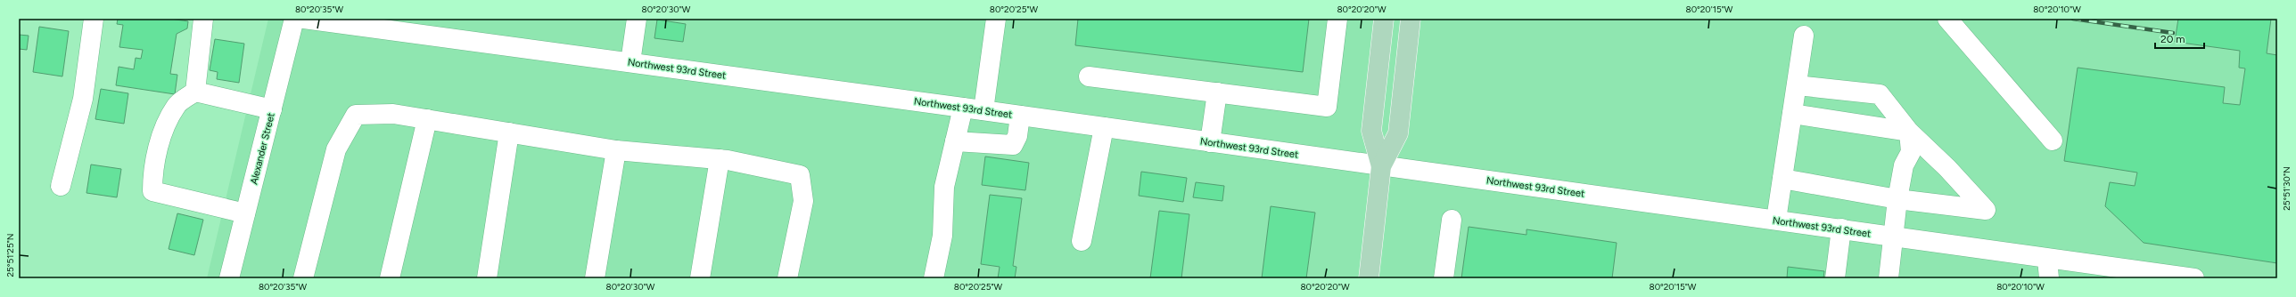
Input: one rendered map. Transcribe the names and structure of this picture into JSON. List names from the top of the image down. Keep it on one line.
{"streets":{"street":["Northwest 93rd Street","Alexander Street"]},"scale_bar":"20 m","coordinates":["80°20'35\"W","80°20'30\"W","80°20'25\"W","80°20'20\"W","80°20'15\"W","80°20'10\"W","25°51'30\"N","25°51'25\"N"]}
